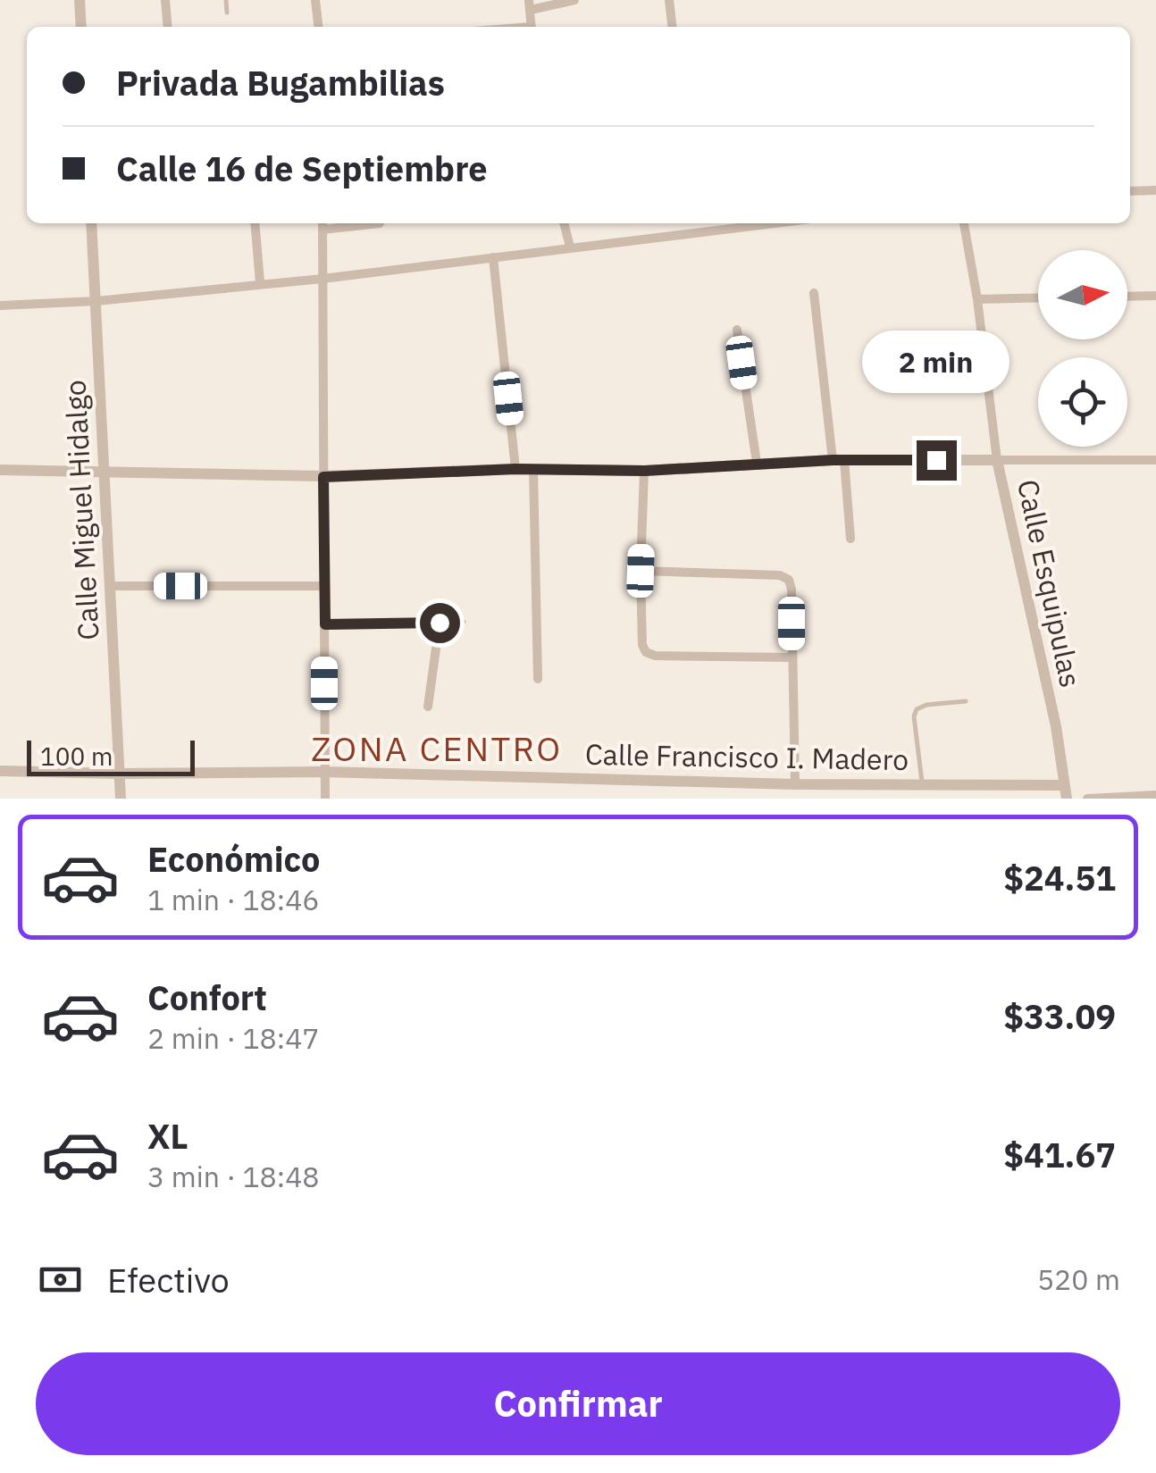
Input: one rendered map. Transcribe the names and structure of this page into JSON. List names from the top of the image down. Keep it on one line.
{"streets":{"street":["Calle Miguel Hidalgo","Calle Esquipulas","Calle Francisco I. Madero"]},"crossings":[["Calle Miguel Hidalgo","Calle Francisco I. Madero"],["Calle Esquipulas","Calle Francisco I. Madero"]],"districts":["ZONA CENTRO"],"scale_bar":"100 m","north":"right","page":{"banner":["Privada Bugambilias","Calle 16 de Septiembre"],"bubble":"2 min","scale":"100 m","list":[{"name":"Económico","note":"1 min · 18:46","value":"$24.51"},{"name":"Confort","note":"2 min · 18:47","value":"$33.09"},{"name":"XL","note":"3 min · 18:48","value":"$41.67"}],"pay":["Efectivo","520 m"],"buttons":"Confirmar"}}
